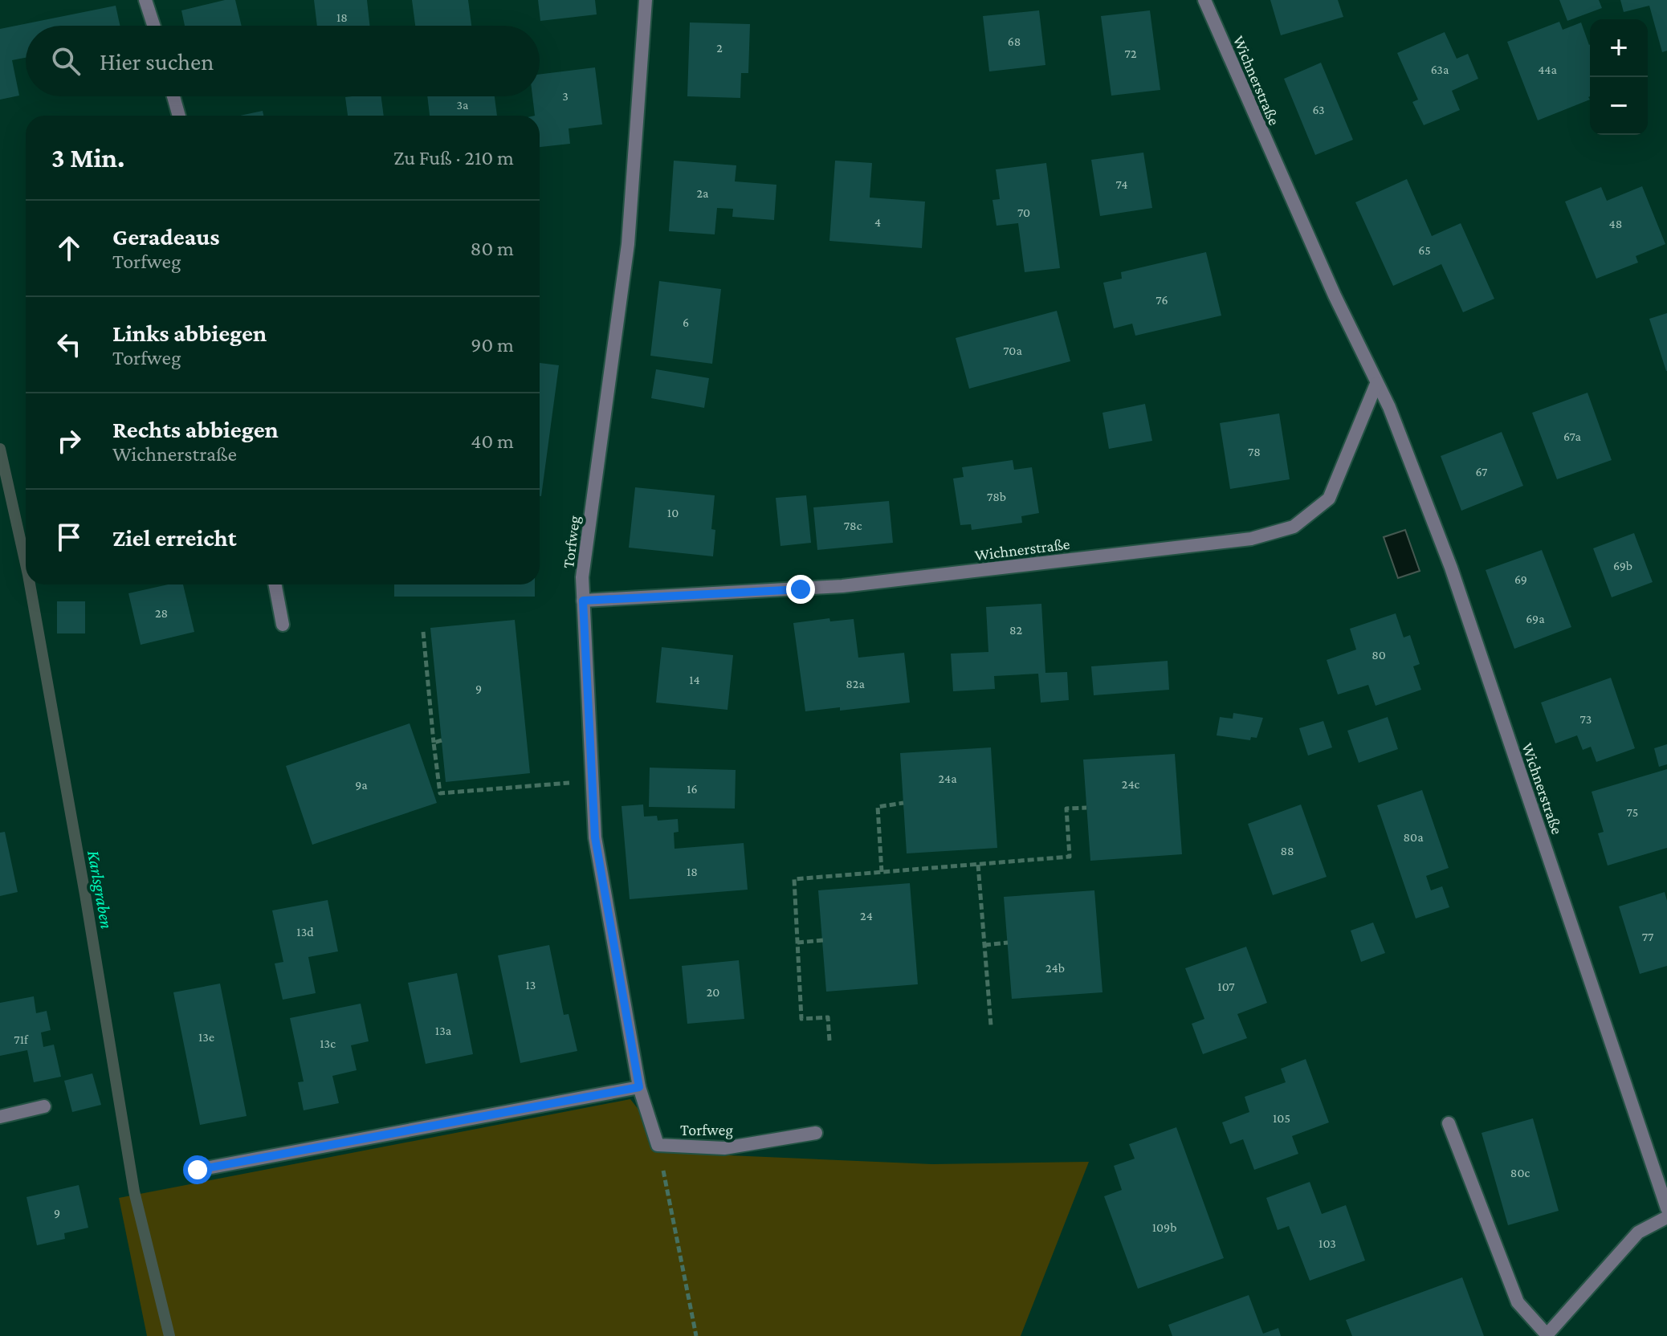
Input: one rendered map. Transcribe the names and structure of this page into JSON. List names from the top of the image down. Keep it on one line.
{"streets":{"street":["Wichnerstraße","Torfweg"]},"crossings":[["Wichnerstraße","Torfweg"]],"water":["Karlsgraben"],"house_numbers":["18","68","2","72","63a","44a","3","3a","63","74","2a","70","4","48","65","76","6","70a","67a","78","67","78b","10","78c","69b","69","28","69a","82","80","14","82a","9","73","24a","24c","9a","16","75","80a","88","18","24","13d","77","24b","13","107","20","13a","13e","71f","13c","105","80c","9","109b","103"],"page":{"map_buttons":["+","−"],"search":"Hier suchen","heading":["3 Min.","Zu Fuß · 210 m"],"list":[["Geradeaus","Torfweg","80 m"],["Links abbiegen","Torfweg","90 m"],["Rechts abbiegen","Wichnerstraße","40 m"],"Ziel erreicht"]}}
